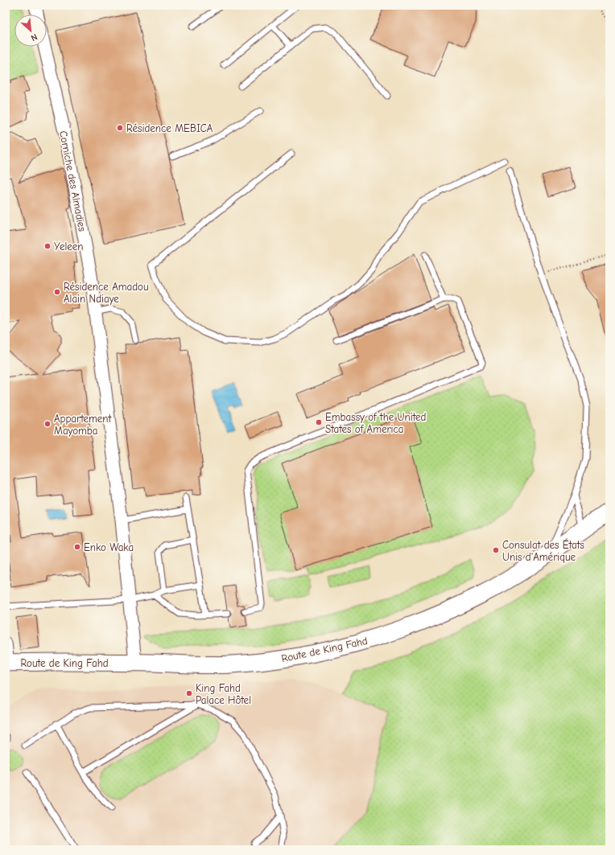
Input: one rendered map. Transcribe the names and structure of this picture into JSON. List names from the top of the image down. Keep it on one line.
{"streets":{"street":["Corniche des Almadies","Route de King Fahd"]},"crossings":[["Corniche des Almadies","Route de King Fahd"]],"places":["Résidence MEBICA","Yeleen","Résidence Amadou Alain Ndiaye","Embassy of the United States of America","Appartement Mayomba","Enko Waka","Consulat des États Unis d'Amérique","King Fahd Palace Hôtel"],"north":"bottom right"}
